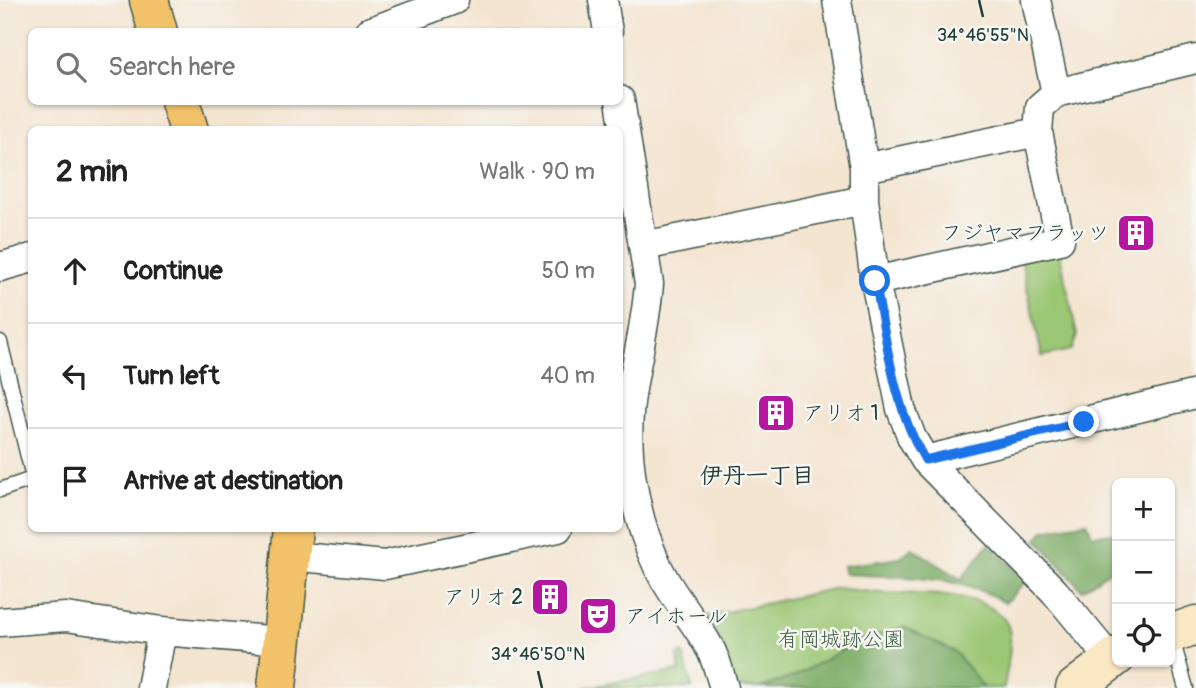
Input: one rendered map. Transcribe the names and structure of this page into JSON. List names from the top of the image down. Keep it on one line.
{"districts":["伊丹一丁目"],"parks":["有岡城跡公園"],"places":{"building":["フジヤマフラッツ","アリオ 1","アリオ 2"],"theatre":["アイホール"]},"page":{"search":"Search here","heading":["2 min","Walk · 90 m"],"list":[["Continue","50 m"],["Turn left","40 m"],"Arrive at destination"],"map_buttons":["+","−"]},"coordinates":["34°46'55\"N","34°46'50\"N"]}
